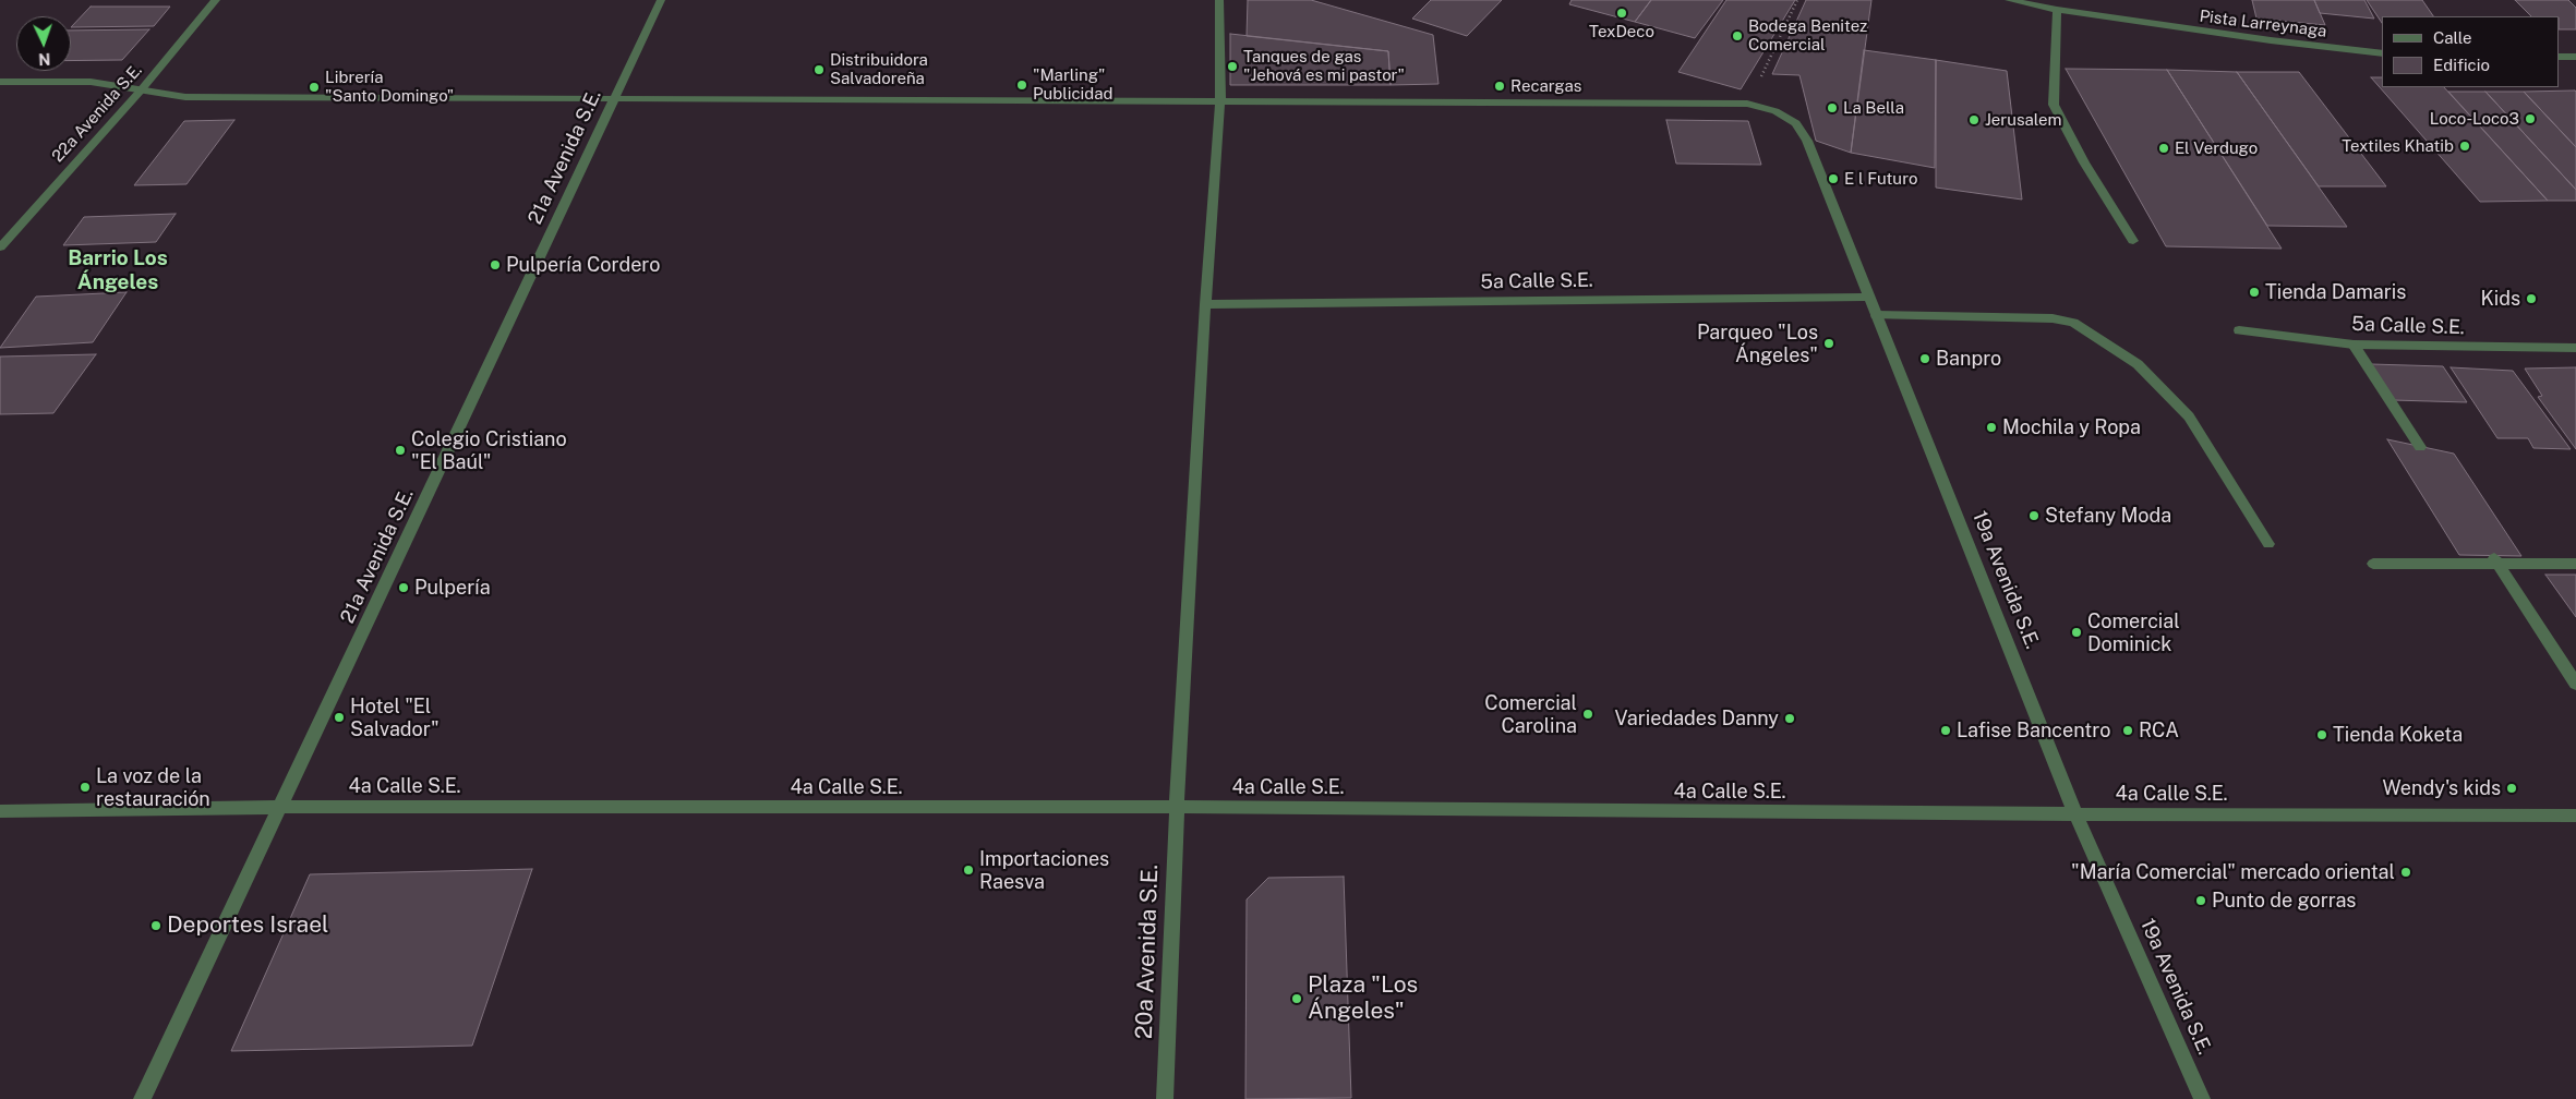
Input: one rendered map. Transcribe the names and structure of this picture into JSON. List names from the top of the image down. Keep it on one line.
{"streets":{"street":["Pista Larreynaga","22a Avenida S.E.","21a Avenida S.E.","5a Calle S.E.","19a Avenida S.E.","4a Calle S.E.","20a Avenida S.E."]},"crossings":[["22a Avenida S.E.","19a Avenida S.E."],["21a Avenida S.E.","19a Avenida S.E."],["21a Avenida S.E.","4a Calle S.E."],["5a Calle S.E.","19a Avenida S.E."],["5a Calle S.E.","20a Avenida S.E."],["19a Avenida S.E.","4a Calle S.E."],["19a Avenida S.E.","20a Avenida S.E."],["4a Calle S.E.","20a Avenida S.E."]],"districts":["Barrio Los Ángeles"],"places":["TexDeco","Bodega Benitez Comercial","Tanques de gas \"Jehová es mi pastor\"","Distribuidora Salvadoreña","\"Marling\" Publicidad","Recargas","Librería \"Santo Domingo\"","La Bella","Loco-Loco3","Jerusalem","Textiles Khatib","El Verdugo","E l Futuro","Pulpería Cordero","Tienda Damaris","Kids","Parqueo \"Los Ángeles\"","Banpro","Mochila y Ropa","Colegio Cristiano \"El Baúl\"","Stefany Moda","Pulpería","Comercial Dominick","Comercial Carolina","Hotel \"El Salvador\"","Variedades Danny","Lafise Bancentro","RCA","Tienda Koketa","La voz de la restauración","Wendy's kids","Importaciones Raesva","\"María Comercial\" mercado oriental","Punto de gorras","Deportes Israel","Plaza \"Los Ángeles\""],"legend":["Calle","Edificio"],"north":"bottom"}
